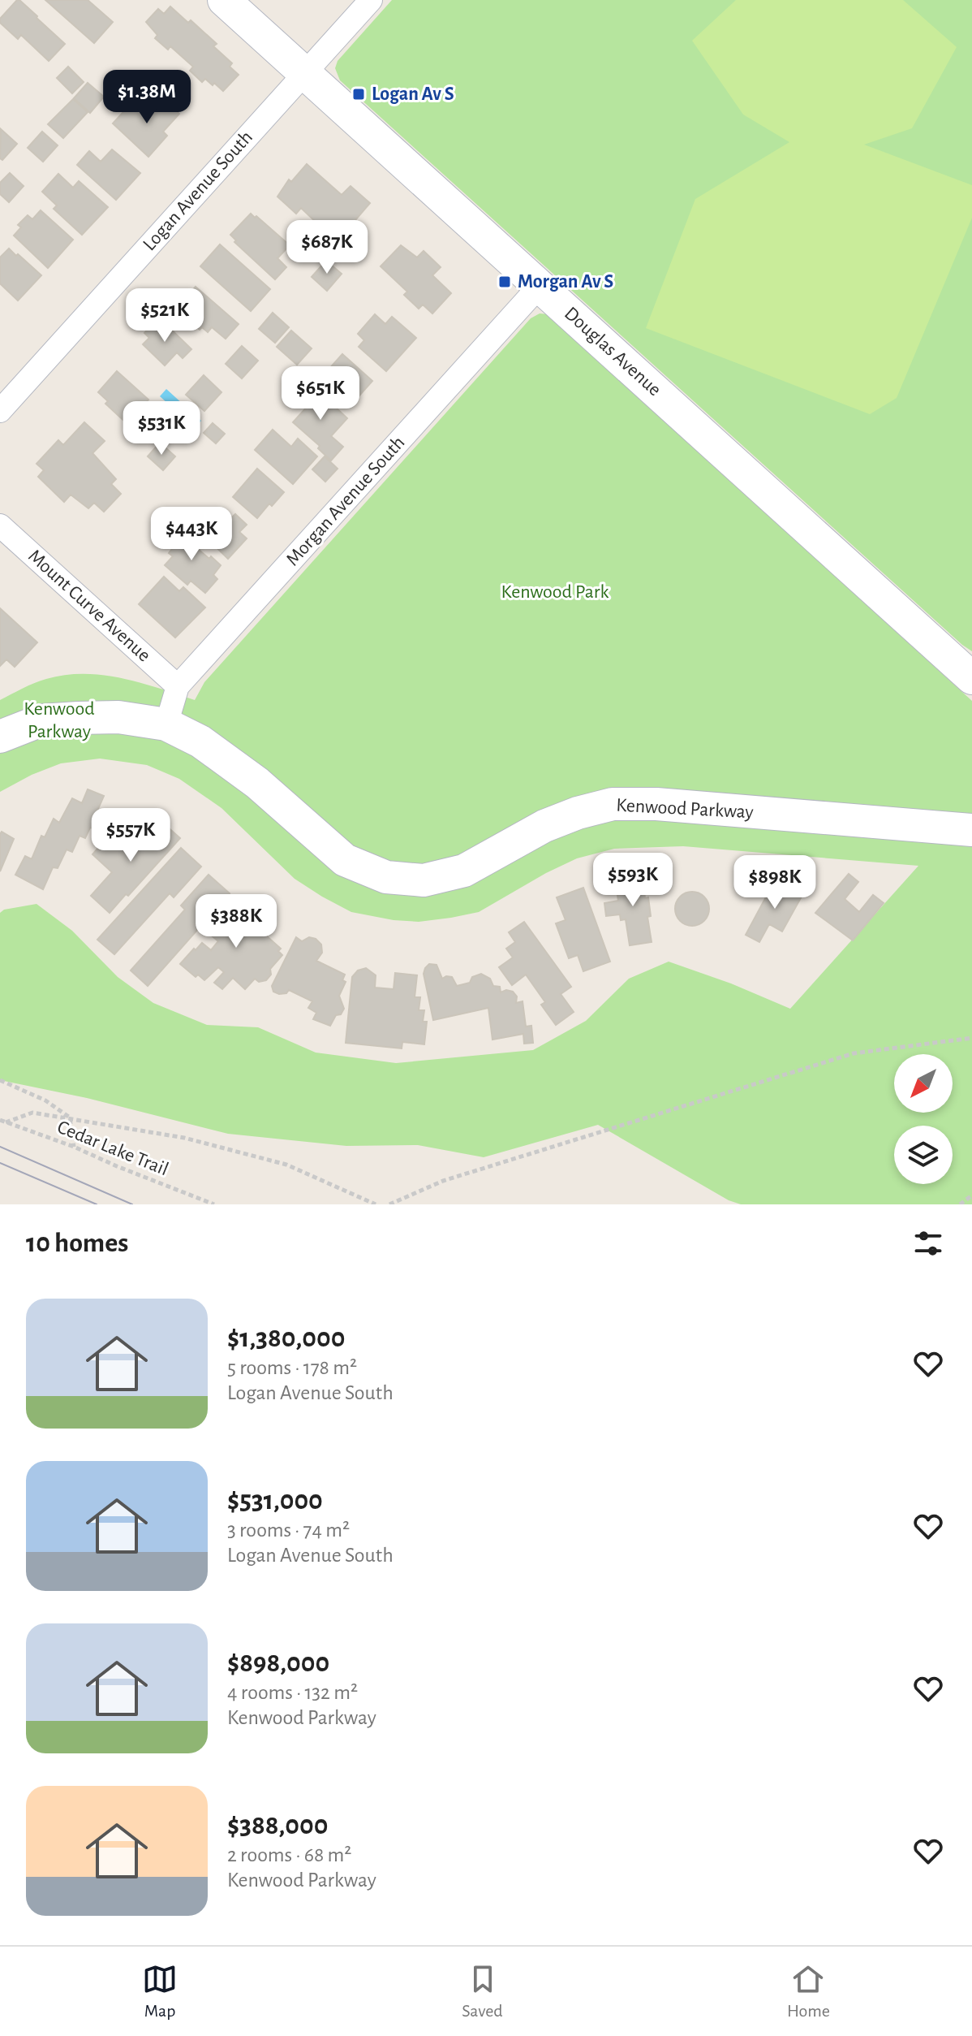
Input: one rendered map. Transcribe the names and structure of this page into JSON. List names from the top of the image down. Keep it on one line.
{"streets":{"street":["Logan Avenue South","Douglas Avenue","Morgan Avenue South","Mount Curve Avenue","Kenwood Parkway"],"path":["Cedar Lake Trail"]},"crossings":[["Logan Avenue South","Douglas Avenue"],["Douglas Avenue","Morgan Avenue South"],["Morgan Avenue South","Mount Curve Avenue"],["Morgan Avenue South","Kenwood Parkway"]],"parks":["Kenwood Park","Kenwood Parkway"],"places":{"transit":["Logan Av S","Morgan Av S"]},"north":"bottom left","page":{"price":["$1.38M","$687K","$521K","$651K","$531K","$443K","$557K","$593K","$898K","$388K"],"heading":"10 homes","list":[{"name":"$1,380,000","note":"5 rooms · 178 m² · Logan Avenue South"},{"name":"$531,000","note":"3 rooms · 74 m² · Logan Avenue South"},{"name":"$898,000","note":"4 rooms · 132 m² · Kenwood Parkway"},{"name":"$388,000","note":"2 rooms · 68 m² · Kenwood Parkway"}],"tabs":["Map","Saved","Home"]}}
